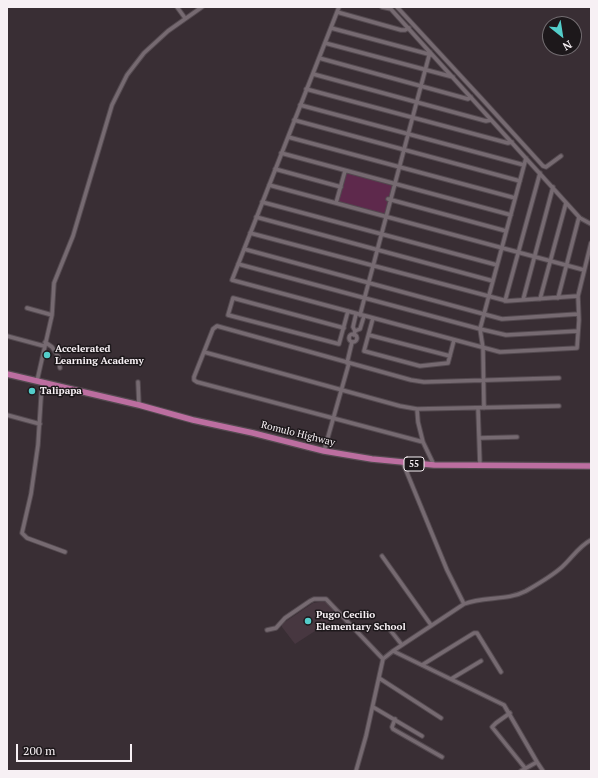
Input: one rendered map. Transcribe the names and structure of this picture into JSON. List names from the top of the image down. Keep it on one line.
{"streets":{"highway":["Romulo Highway","55"]},"places":["Accelerated Learning Academy","Talipapa","Pugo Cecilio Elementary School"],"scale_bar":"200 m","north":"bottom right"}
